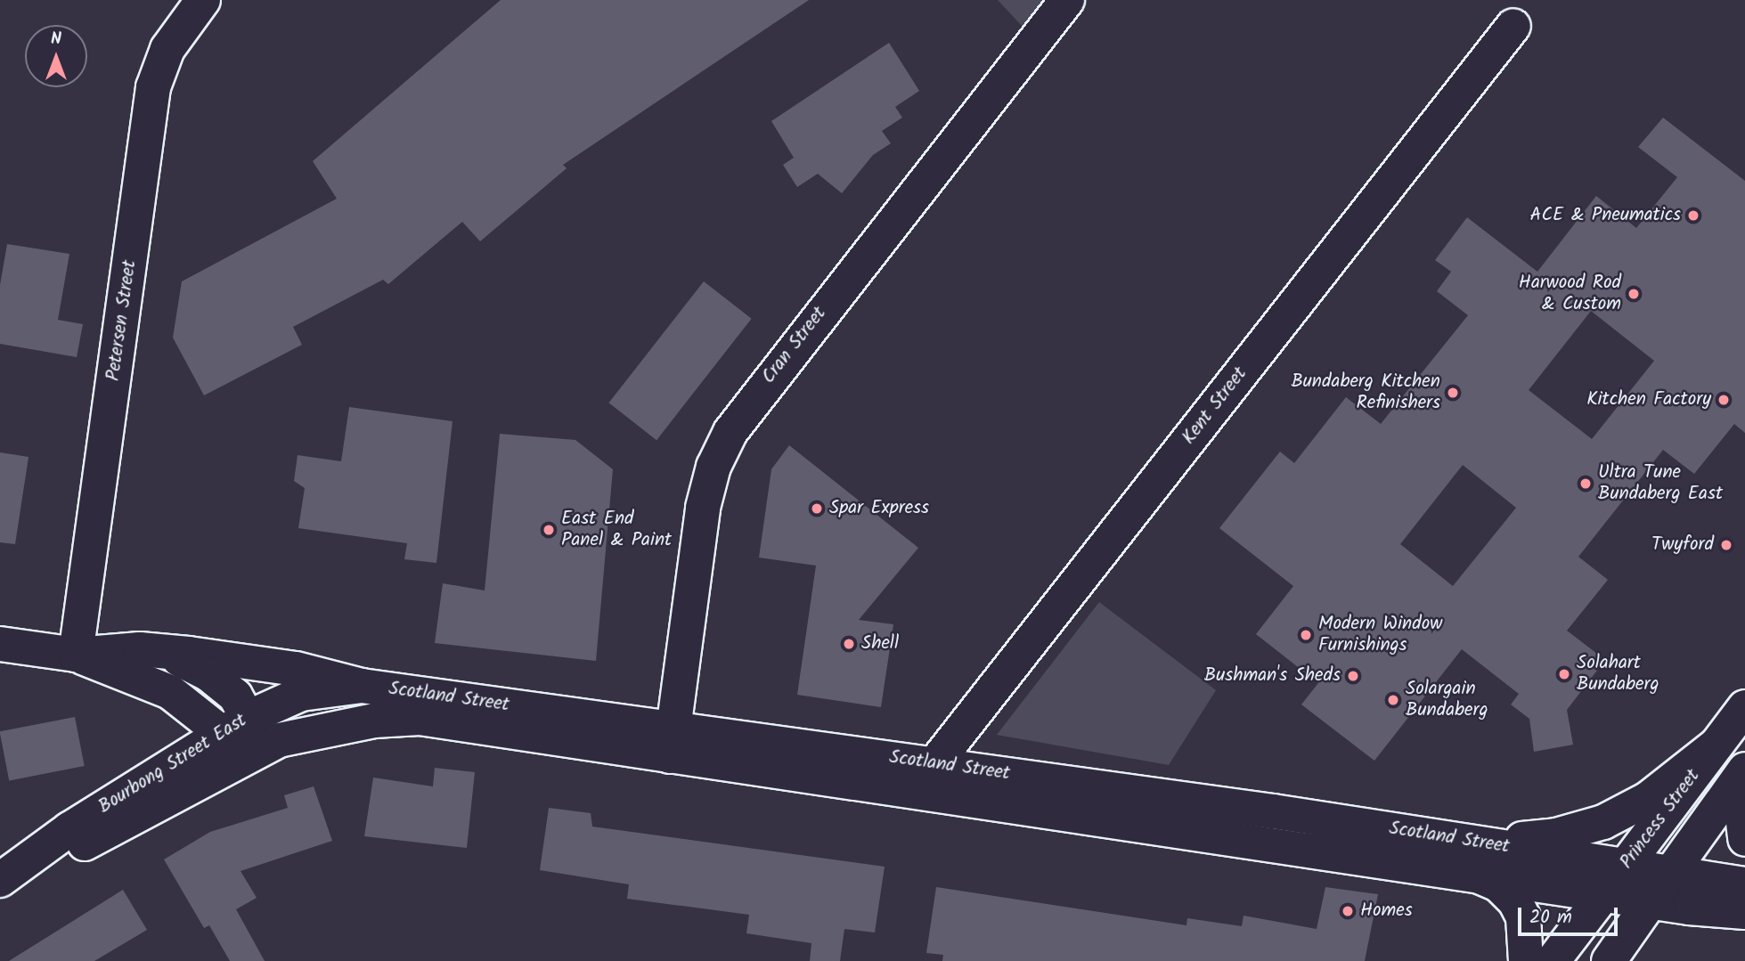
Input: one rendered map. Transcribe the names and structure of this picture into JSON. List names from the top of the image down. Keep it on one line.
{"streets":{"street":["Petersen Street","Cran Street","Kent Street","Scotland Street","Bourbong Street East","Princess Street"]},"crossings":[["Petersen Street","Scotland Street"],["Cran Street","Scotland Street"],["Kent Street","Scotland Street"],["Scotland Street","Bourbong Street East"],["Scotland Street","Princess Street"]],"places":["ACE & Pneumatics","Harwood Rod & Custom","Bundaberg Kitchen Refinishers","Kitchen Factory","Ultra Tune Bundaberg East","Spar Express","East End Panel & Paint","Twyford","Modern Window Furnishings","Shell","Solahart Bundaberg","Bushman's Sheds","Solargain Bundaberg","Homes"],"scale_bar":"20 m","north":"top"}
